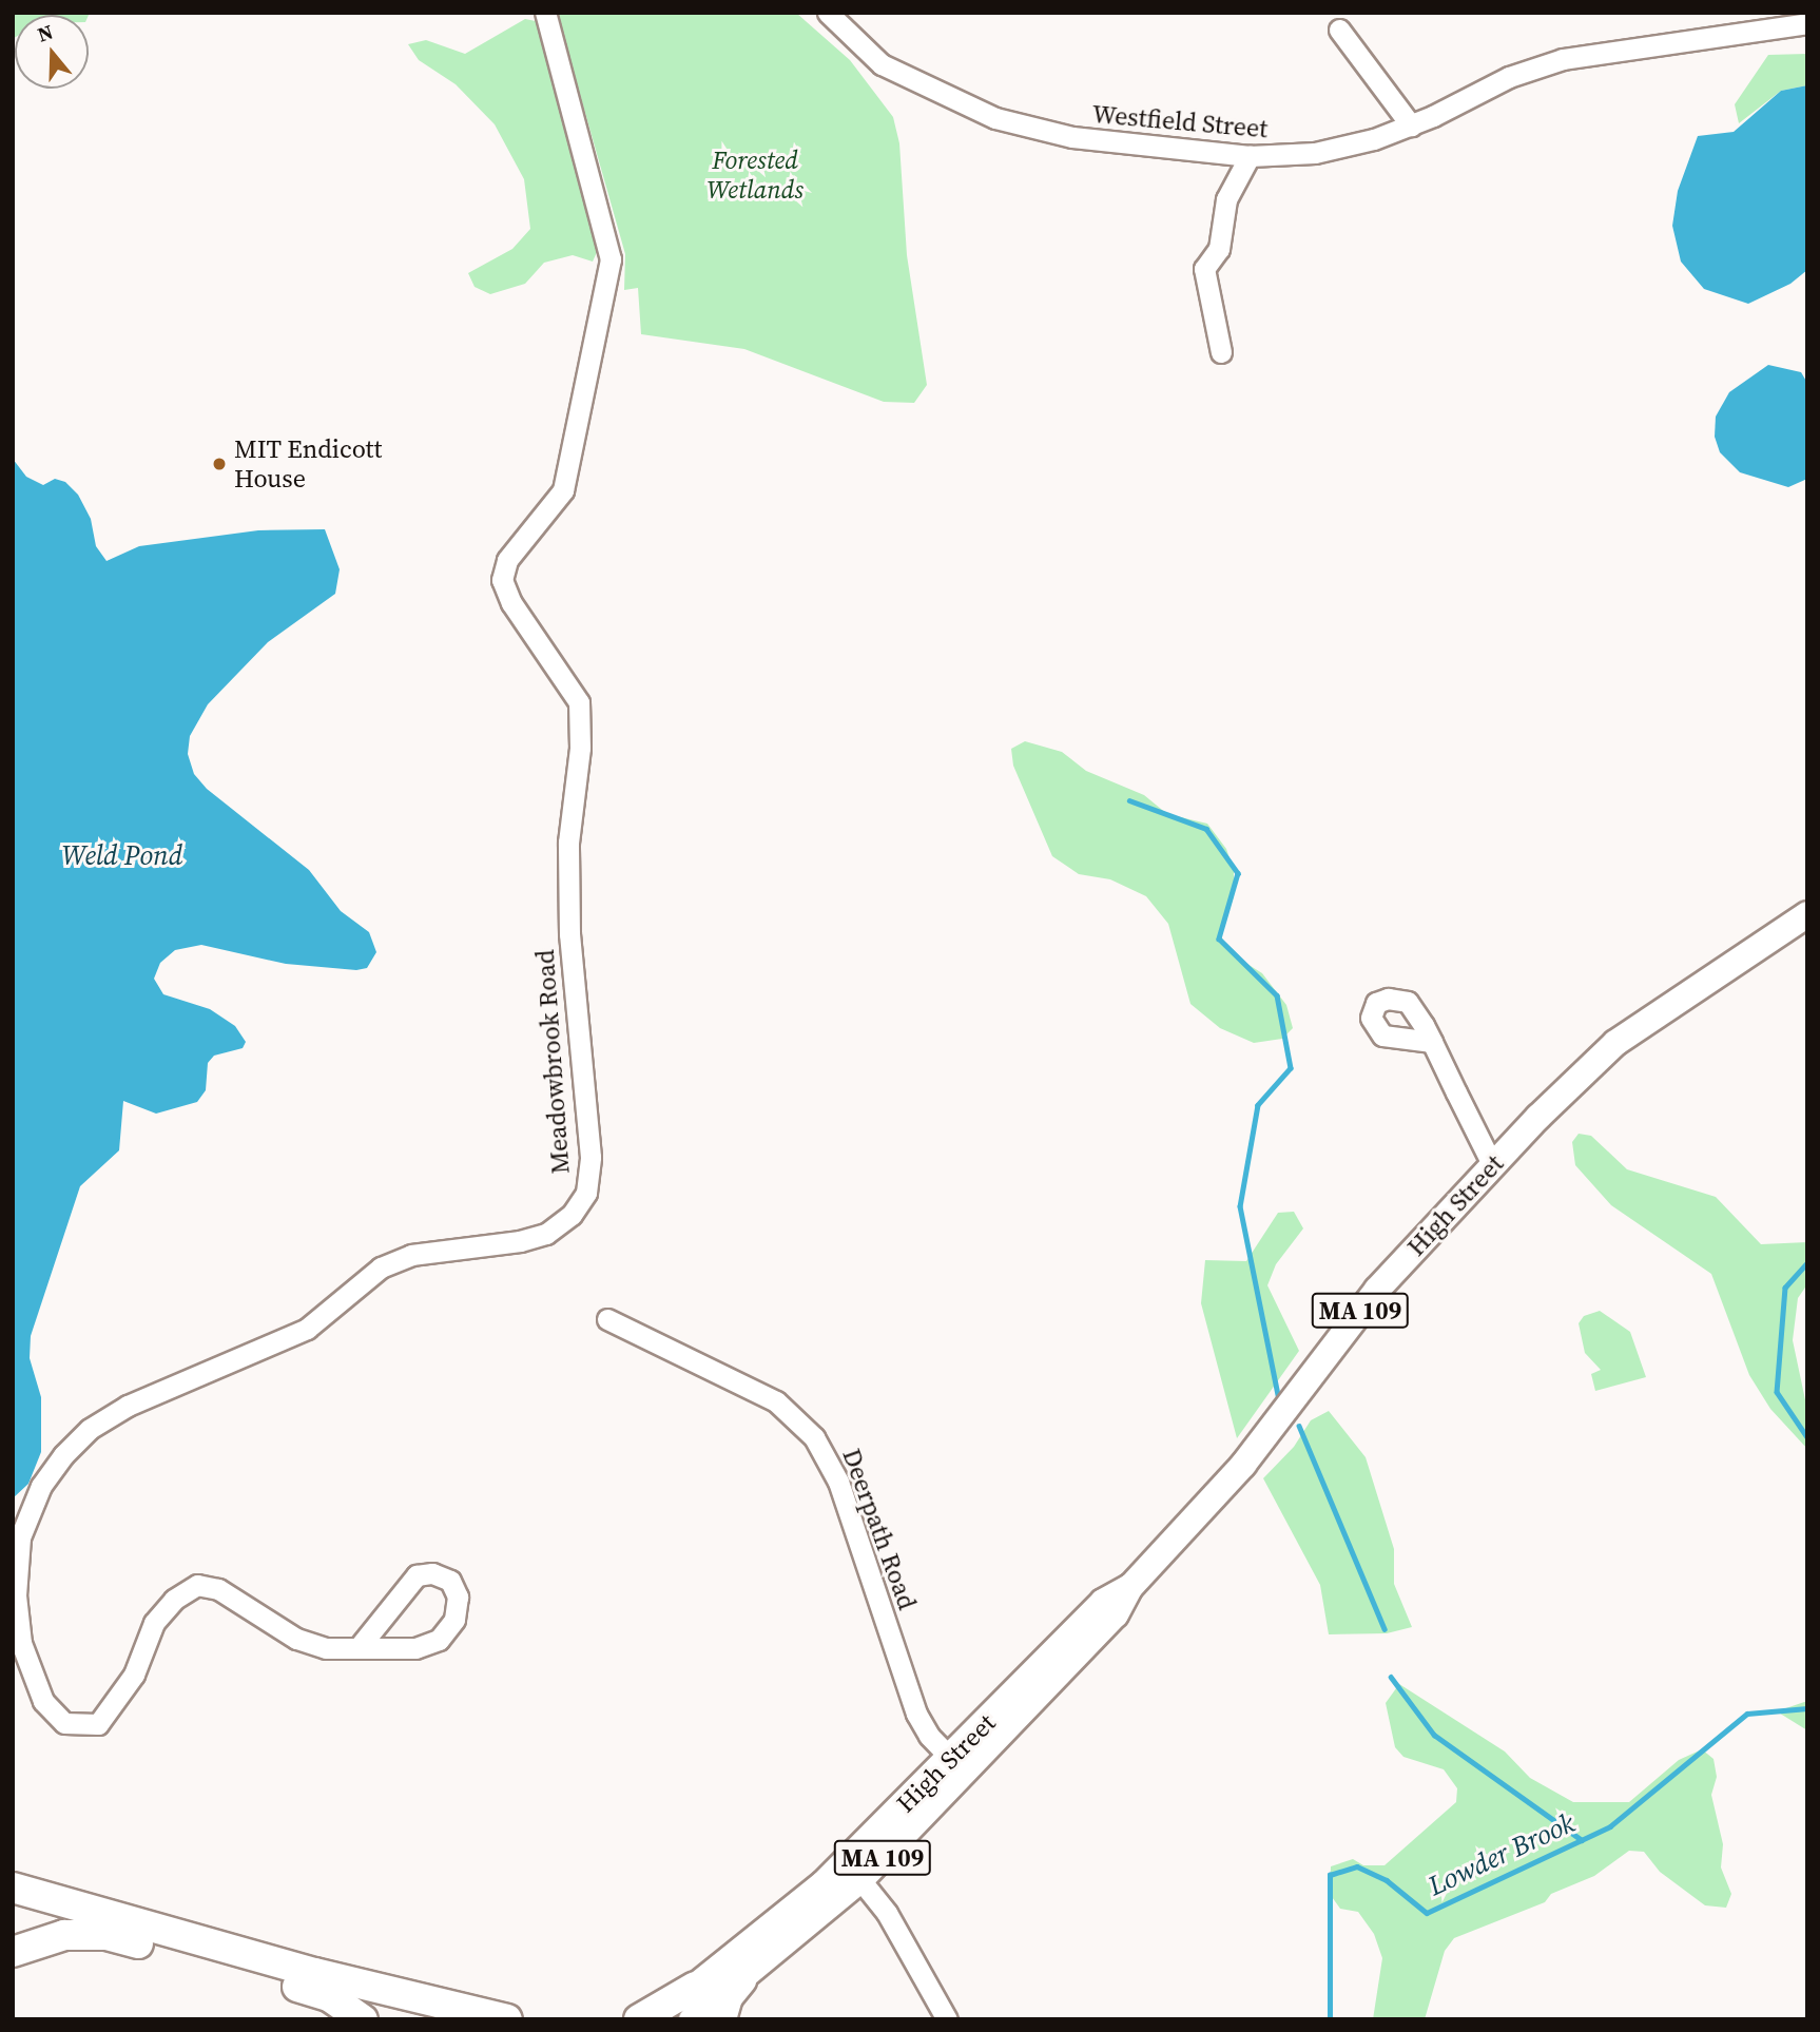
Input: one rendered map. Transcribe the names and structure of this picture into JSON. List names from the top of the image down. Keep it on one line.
{"streets":{"main road":["High Street","MA 109"],"street":["Westfield Street","Meadowbrook Road","Deerpath Road"]},"crossings":[["High Street","Deerpath Road"]],"water":["Weld Pond","Lowder Brook"],"parks":["Forested Wetlands"],"places":["MIT Endicott House"],"north":"top"}
